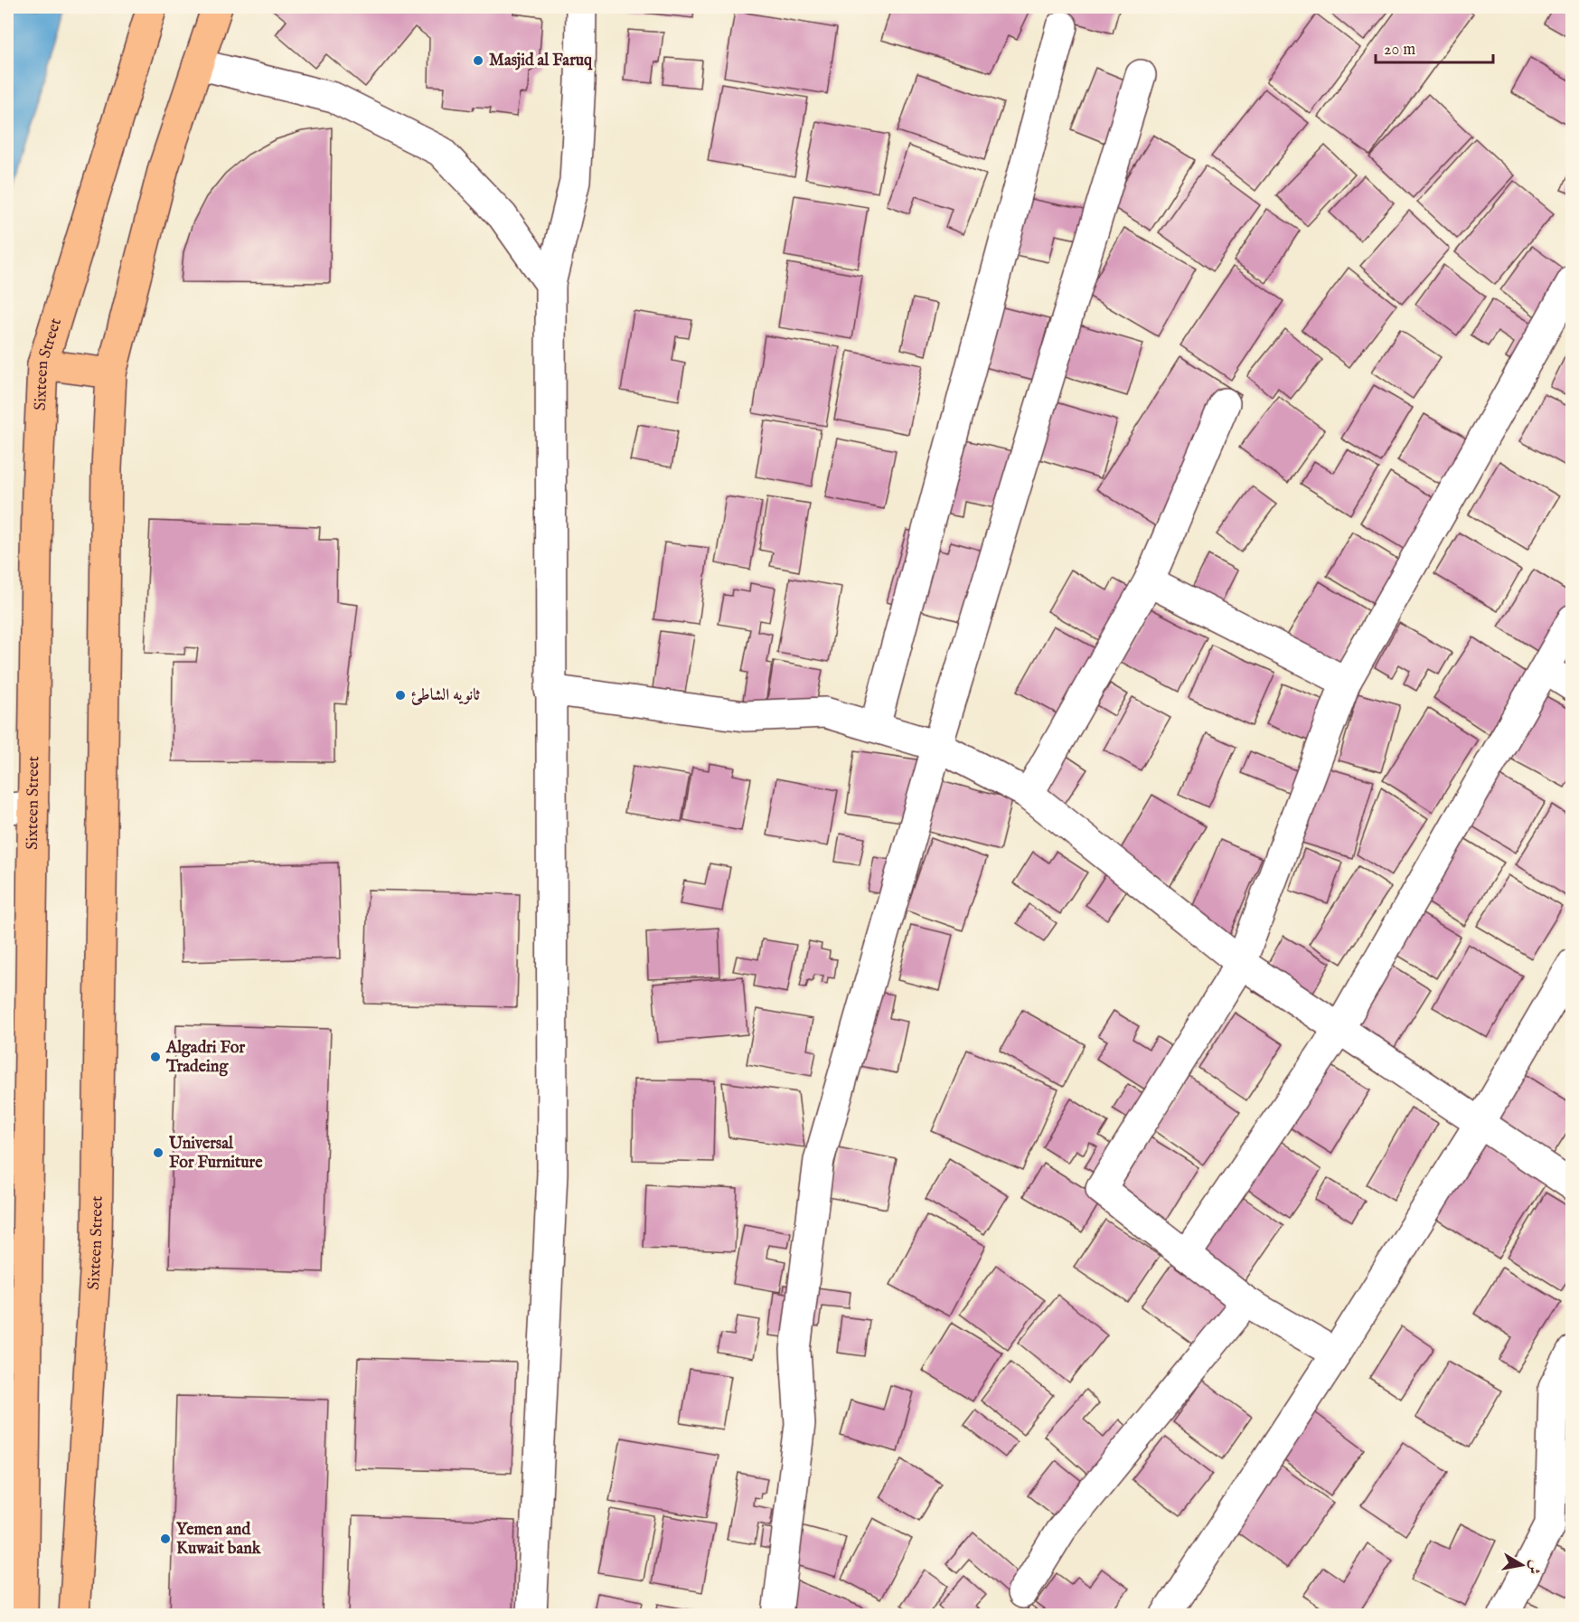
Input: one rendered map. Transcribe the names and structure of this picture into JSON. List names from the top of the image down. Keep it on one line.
{"streets":{"highway":["Sixteen Street"]},"places":["Masjid al Faruq","ثانويه الشاطئ","Algadri For Tradeing","Universal For Furniture","Yemen and Kuwait bank"],"scale_bar":"20 m","north":"right"}
